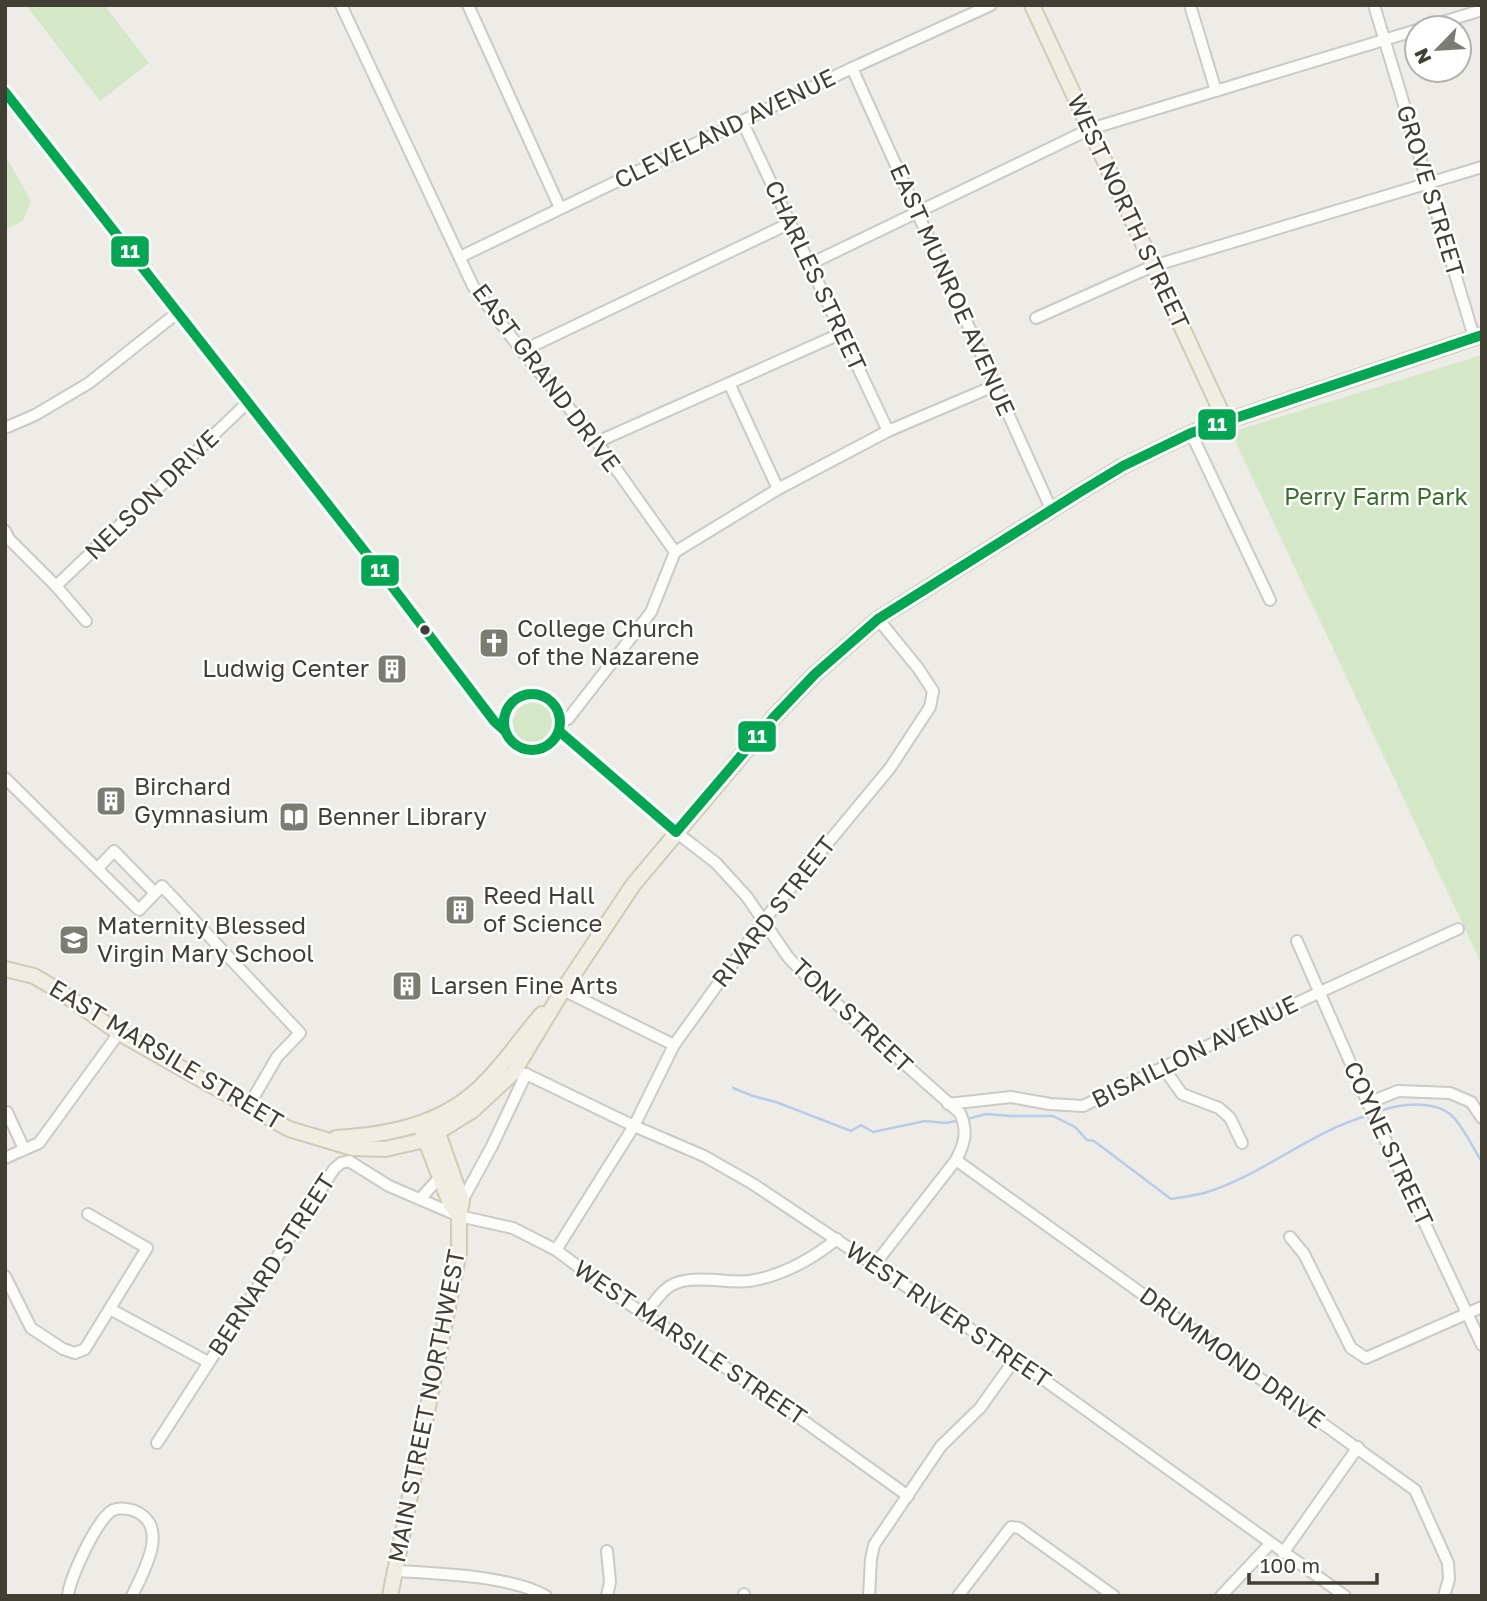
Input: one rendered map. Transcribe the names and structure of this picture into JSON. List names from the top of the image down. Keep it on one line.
{"streets":{"main road":["WEST NORTH STREET","EAST MARSILE STREET","MAIN STREET NORTHWEST"],"street":["CLEVELAND AVENUE","GROVE STREET","CHARLES STREET","EAST MUNROE AVENUE","EAST GRAND DRIVE","NELSON DRIVE","RIVARD STREET","TONI STREET","BISAILLON AVENUE","COYNE STREET","BERNARD STREET","WEST RIVER STREET","WEST MARSILE STREET","DRUMMOND DRIVE"]},"crossings":[["CLEVELAND AVENUE","CHARLES STREET"],["CLEVELAND AVENUE","EAST MUNROE AVENUE"],["CLEVELAND AVENUE","EAST GRAND DRIVE"],["RIVARD STREET","TONI STREET"],["RIVARD STREET","WEST RIVER STREET"],["RIVARD STREET","WEST MARSILE STREET"],["TONI STREET","BISAILLON AVENUE"],["BISAILLON AVENUE","COYNE STREET"],["EAST MARSILE STREET","MAIN STREET NORTHWEST"],["BERNARD STREET","WEST MARSILE STREET"],["BERNARD STREET","MAIN STREET NORTHWEST"],["WEST MARSILE STREET","MAIN STREET NORTHWEST"]],"parks":["Perry Farm Park"],"places":{"church":["College Church of the Nazarene"],"building":["Ludwig Center","Birchard Gymnasium","Reed Hall of Science","Larsen Fine Arts"],"library":["Benner Library"],"school or university":["Maternity Blessed Virgin Mary School"]},"lines":["transit line 11"],"scale_bar":"100 m","north":"bottom left"}
